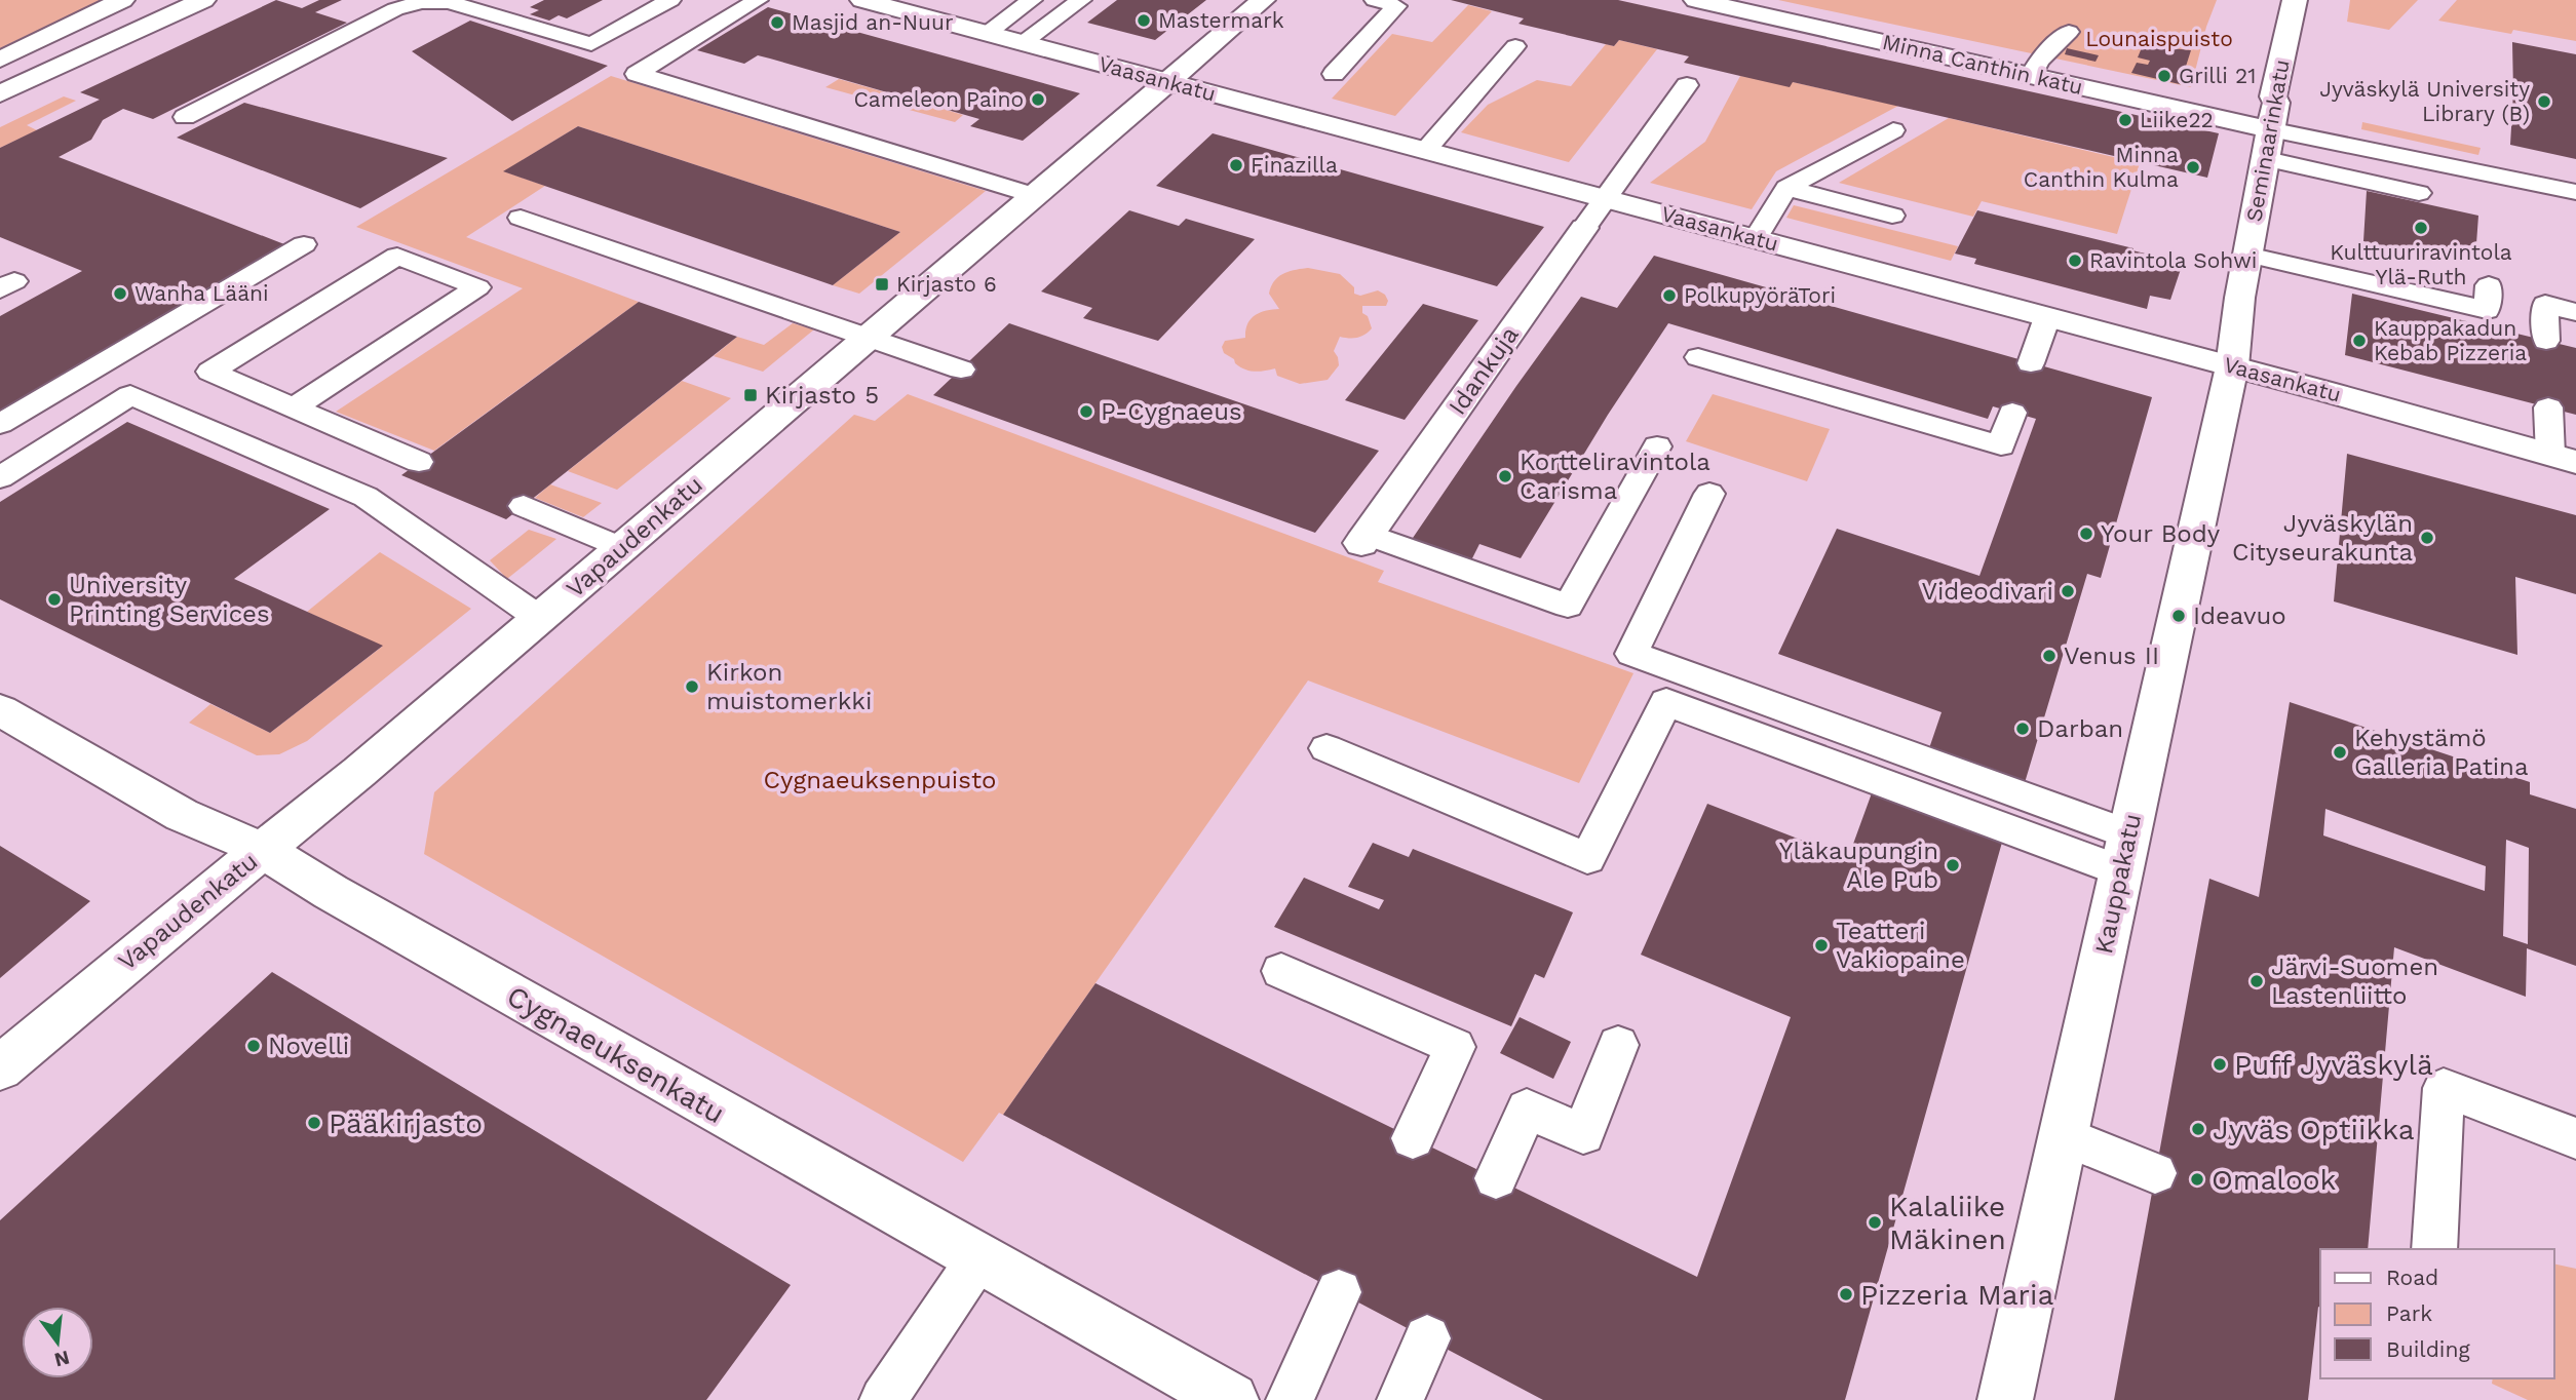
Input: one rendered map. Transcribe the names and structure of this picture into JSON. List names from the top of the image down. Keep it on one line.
{"streets":{"street":["Minna Canthin katu","Vaasankatu","Seminaarinkatu","Idankuja","Vapaudenkatu","Kauppakatu","Cygnaeuksenkatu"]},"crossings":[["Minna Canthin katu","Seminaarinkatu"],["Vaasankatu","Seminaarinkatu"],["Vaasankatu","Idankuja"],["Vaasankatu","Vapaudenkatu"],["Vaasankatu","Kauppakatu"],["Seminaarinkatu","Kauppakatu"],["Vapaudenkatu","Cygnaeuksenkatu"]],"parks":["Lounaispuisto","Cygnaeuksenpuisto"],"places":{"other":["Mastermark","Masjid an-Nuur","Grilli 21","Cameleon Paino","Jyväskylä University Library (B)","Liike22","Finazilla","Minna Canthin Kulma","Kulttuuriravintola Ylä-Ruth","Ravintola Sohwi","Wanha Lääni","PolkupyöräTori","Kauppakadun Kebab Pizzeria","P-Cygnaeus","Kortteliravintola Carisma","Your Body","Jyväskylän Cityseurakunta","Videodivari","University Printing Services","Ideavuo","Venus II","Kirkon muistomerkki","Darban","Kehystämö Galleria Patina","Yläkaupungin Ale Pub","Teatteri Vakiopaine","Järvi-Suomen Lastenliitto","Novelli","Puff Jyväskylä","Pääkirjasto","Jyväs Optiikka","Omalook","Kalaliike Mäkinen","Pizzeria Maria"],"transit":["Kirjasto 6","Kirjasto 5"]},"legend":["Road","Park","Building"],"north":"bottom"}
